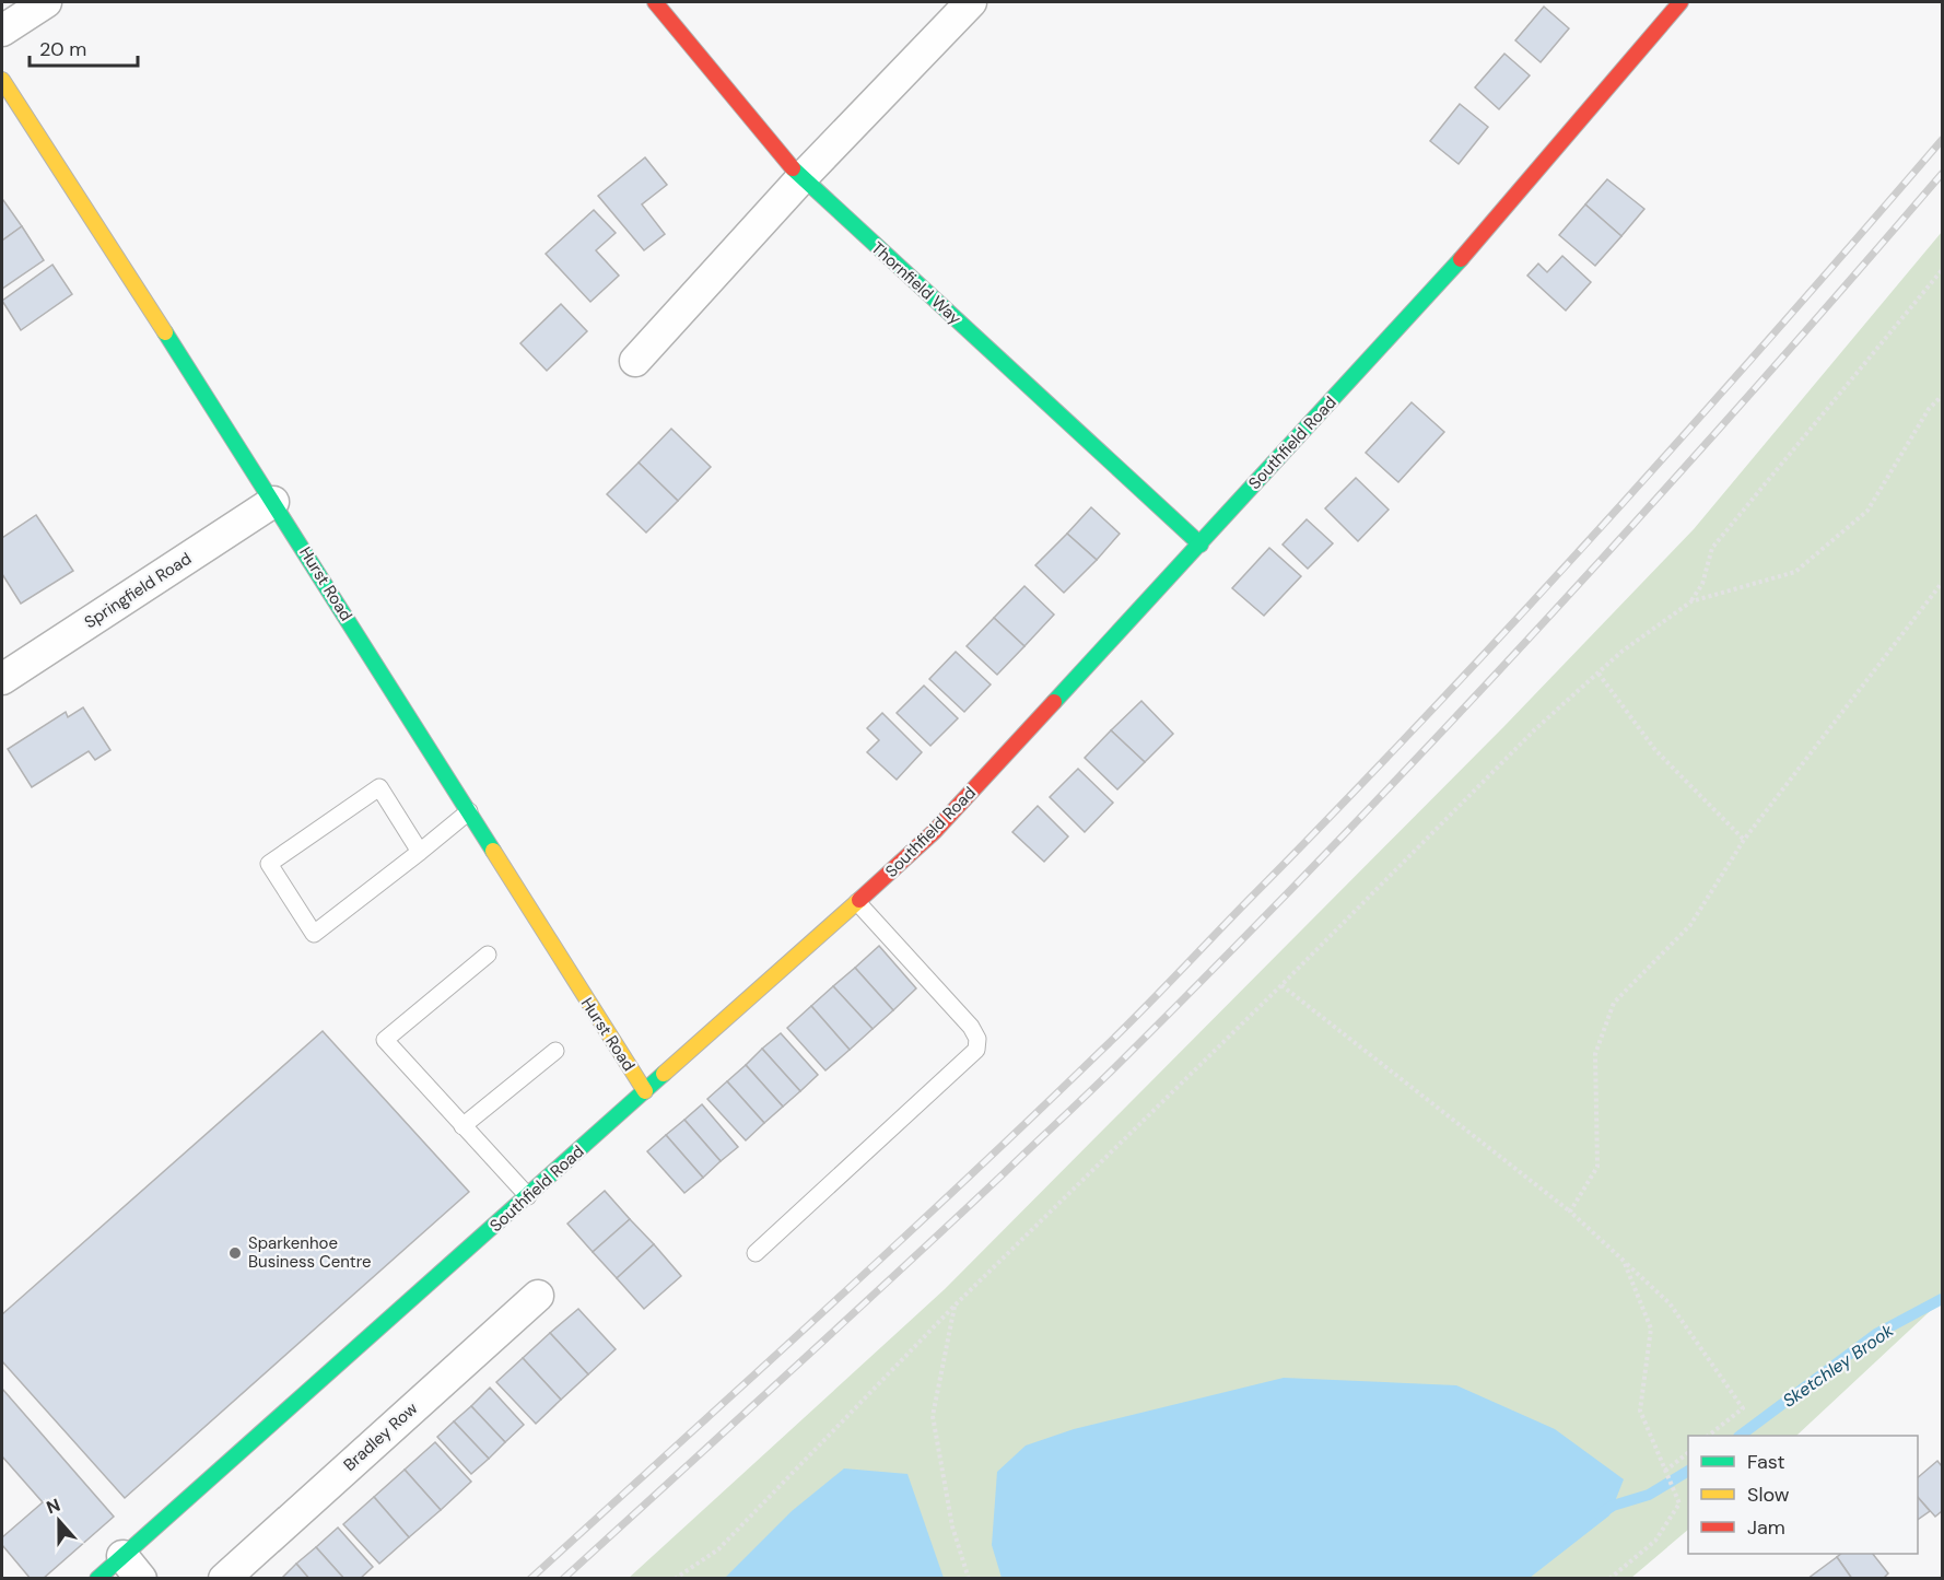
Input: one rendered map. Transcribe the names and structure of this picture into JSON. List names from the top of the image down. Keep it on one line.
{"streets":{"main road":["Thornfield Way","Southfield Road","Hurst Road"],"street":["Springfield Road","Bradley Row"]},"crossings":[["Thornfield Way","Southfield Road"],["Southfield Road","Hurst Road"],["Hurst Road","Springfield Road"]],"water":["Sketchley Brook"],"places":["Sparkenhoe Business Centre"],"legend":["Fast","Slow","Jam"],"scale_bar":"20 m","north":"top"}
